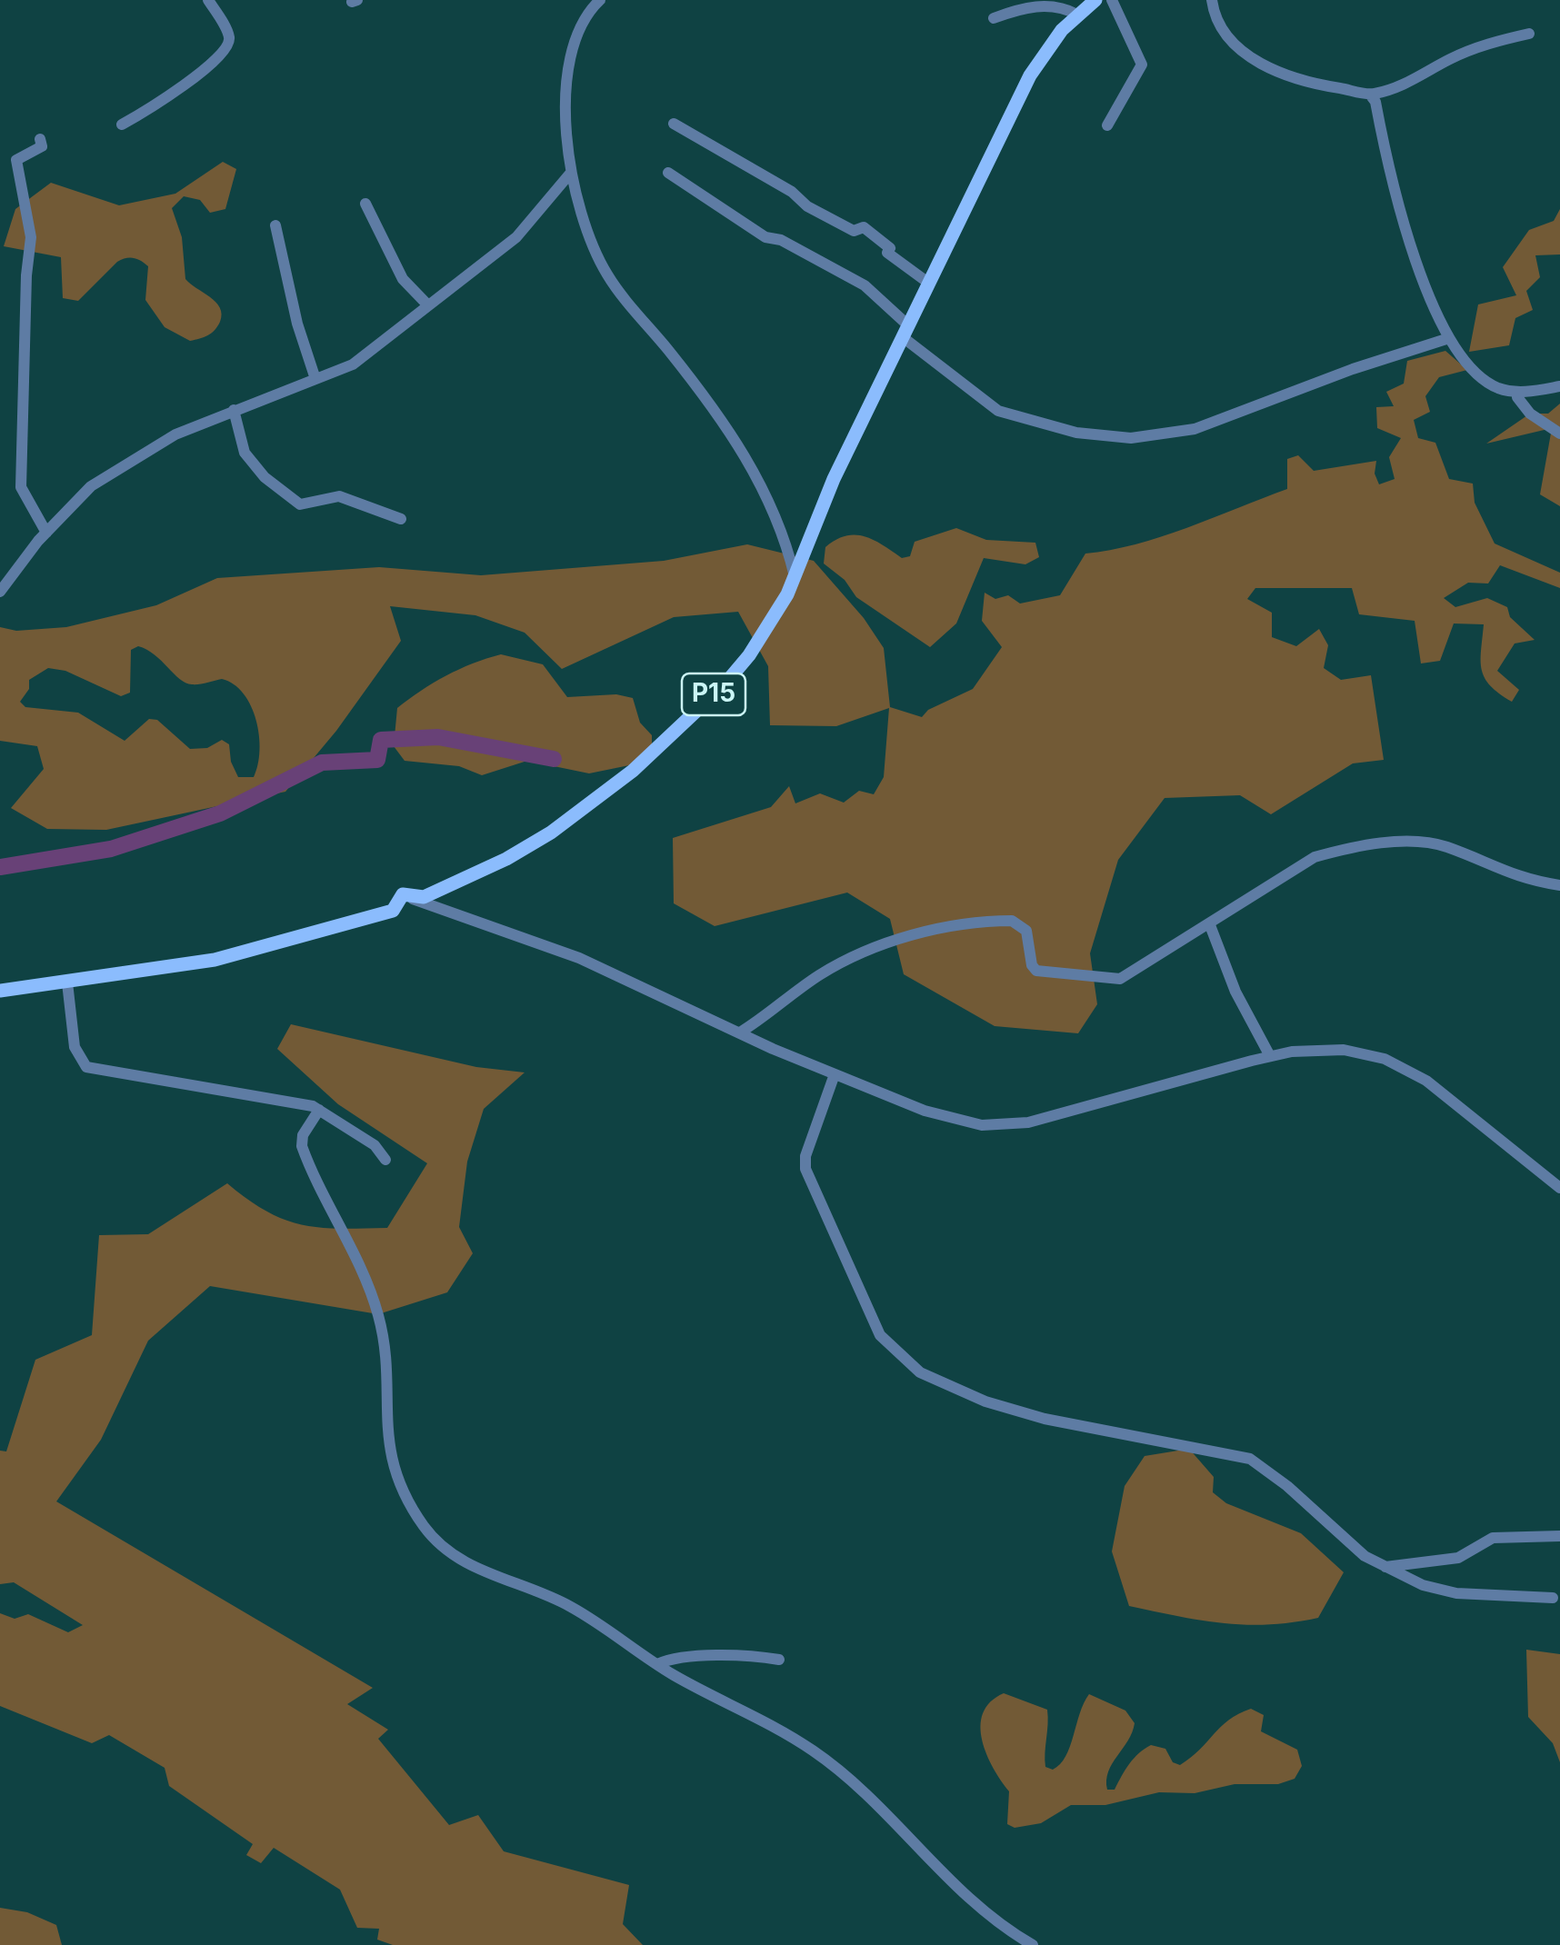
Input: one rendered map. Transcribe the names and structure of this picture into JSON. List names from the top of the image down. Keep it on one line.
{"streets":{"main road":["P15"]}}
